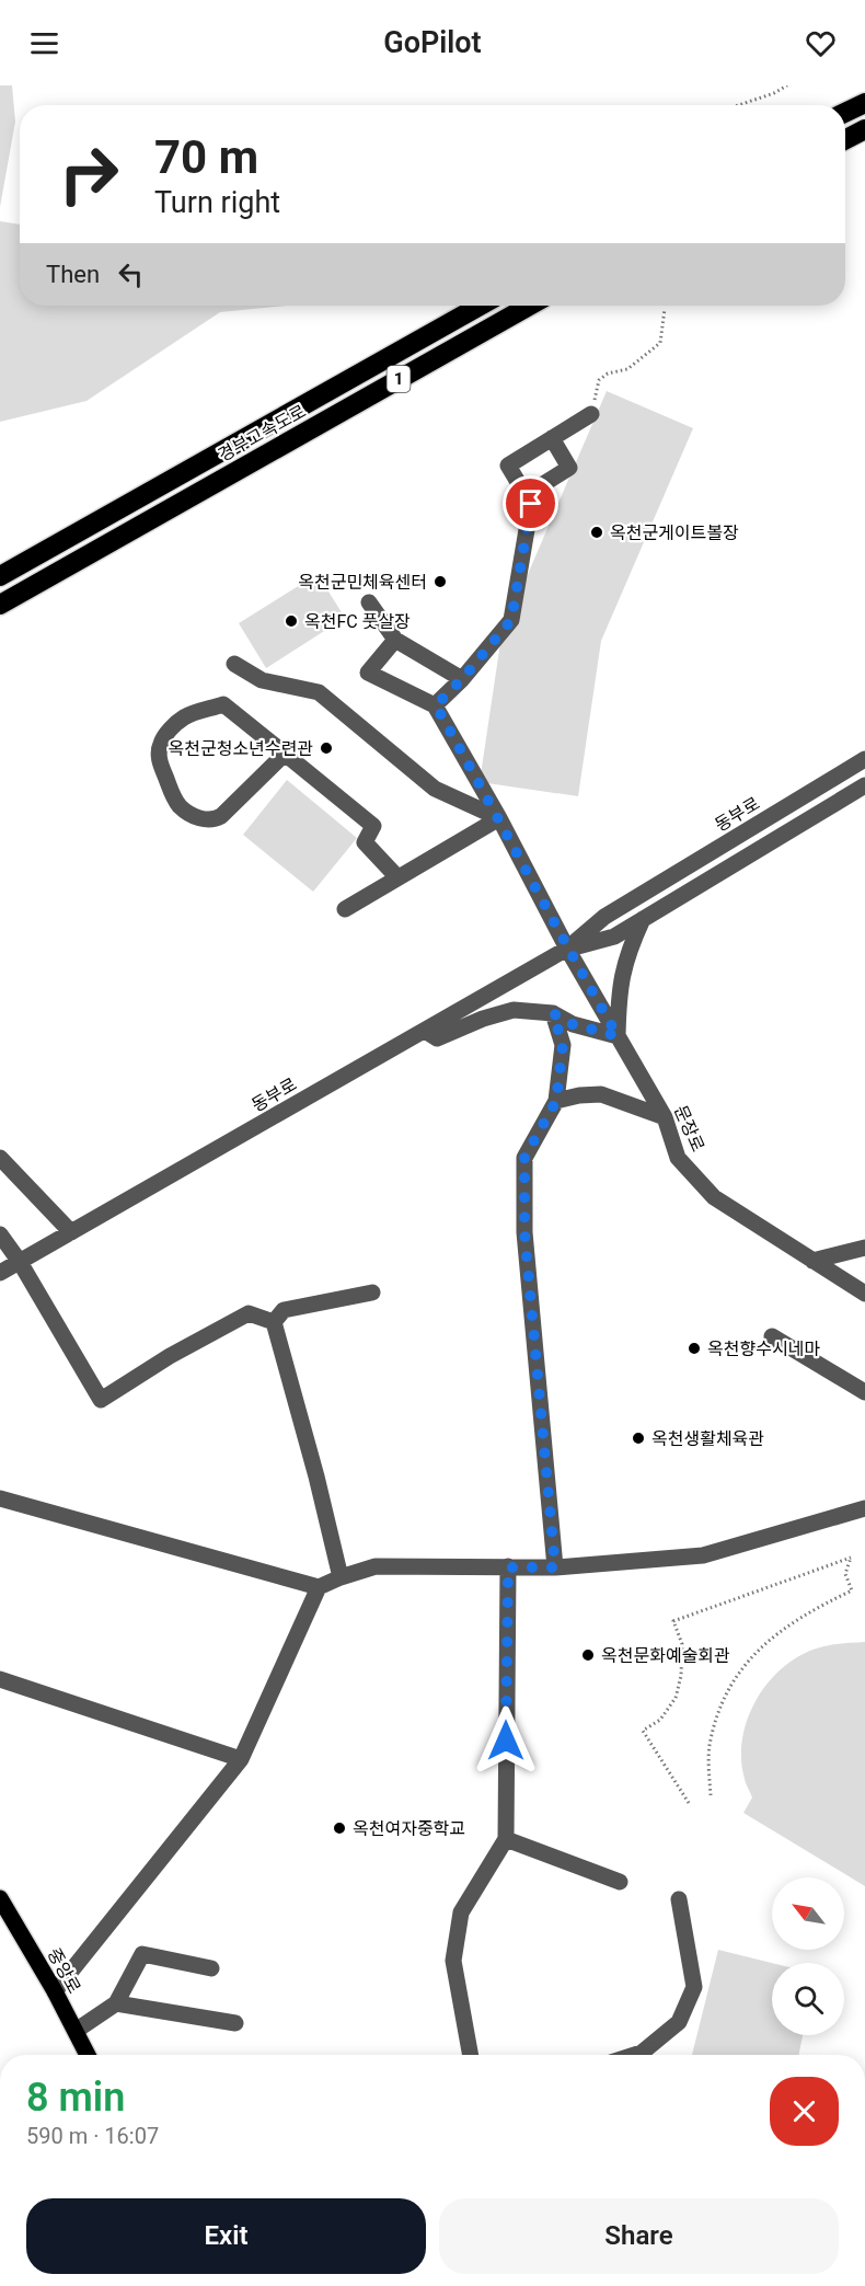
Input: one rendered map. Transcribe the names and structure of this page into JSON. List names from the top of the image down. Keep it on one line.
{"streets":{"highway":["1","경부고속도로"],"main road":["중앙로"],"street":["동부로","문장로"]},"crossings":[["동부로","문장로"]],"places":["옥천군게이트볼장","옥천군민체육센터","옥천FC 풋살장","옥천군청소년수련관","옥천향수시네마","옥천생활체육관","옥천문화예술회관","옥천여자중학교"],"north":"top left","page":{"header":"GoPilot","turn":["70 m","Turn right"],"then":"Then","heading":["8 min","590 m · 16:07"],"buttons":["Exit","Share"]}}
